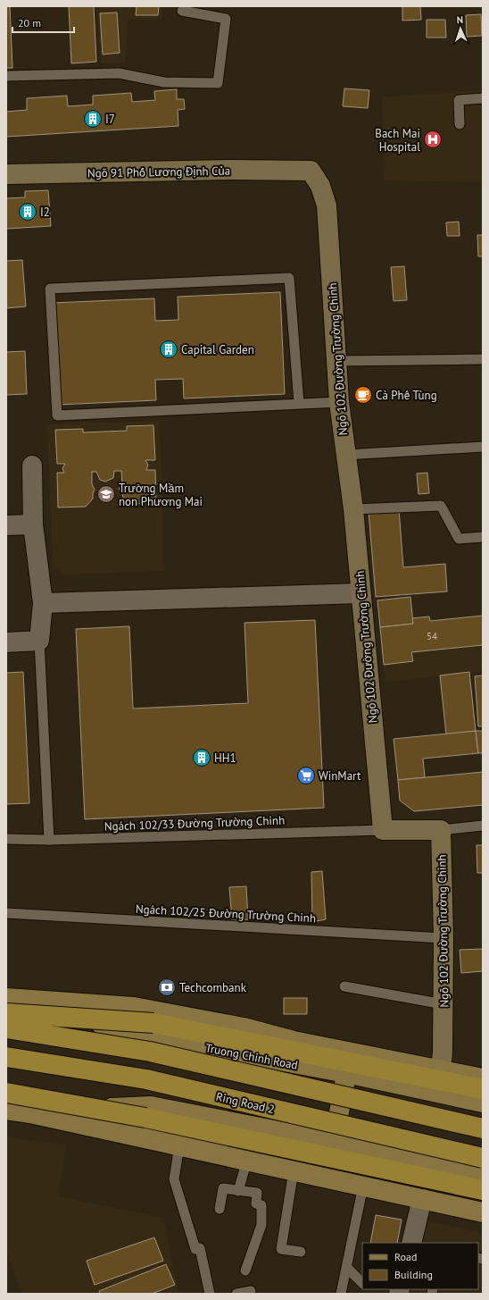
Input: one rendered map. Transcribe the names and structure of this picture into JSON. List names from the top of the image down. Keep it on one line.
{"streets":{"highway":["Ring Road 2"],"main road":["Truong Chinh Road"],"street":["Ngõ 91 Phố Lương Định Của","Ngõ 102 Đường Trường Chinh"],"lane":["Ngách 102/33 Đường Trường Chinh","Ngách 102/25 Đường Trường Chinh"]},"crossings":[["Ngõ 91 Phố Lương Định Của","Ngõ 102 Đường Trường Chinh"],["Ngõ 102 Đường Trường Chinh","Ngách 102/33 Đường Trường Chinh"],["Ngõ 102 Đường Trường Chinh","Ngách 102/25 Đường Trường Chinh"],["Ngõ 102 Đường Trường Chinh","Truong Chinh Road"]],"places":{"building":["I7","I2","Capital Garden","HH1"],"hospital":["Bach Mai Hospital"],"cafe":["Cà Phê Tùng"],"school or university":["Trường Mầm non Phương Mai"],"supermarket":["WinMart"],"bank":["Techcombank"]},"house_numbers":["54"],"legend":["Road","Building"],"scale_bar":"20 m","north":"top"}
